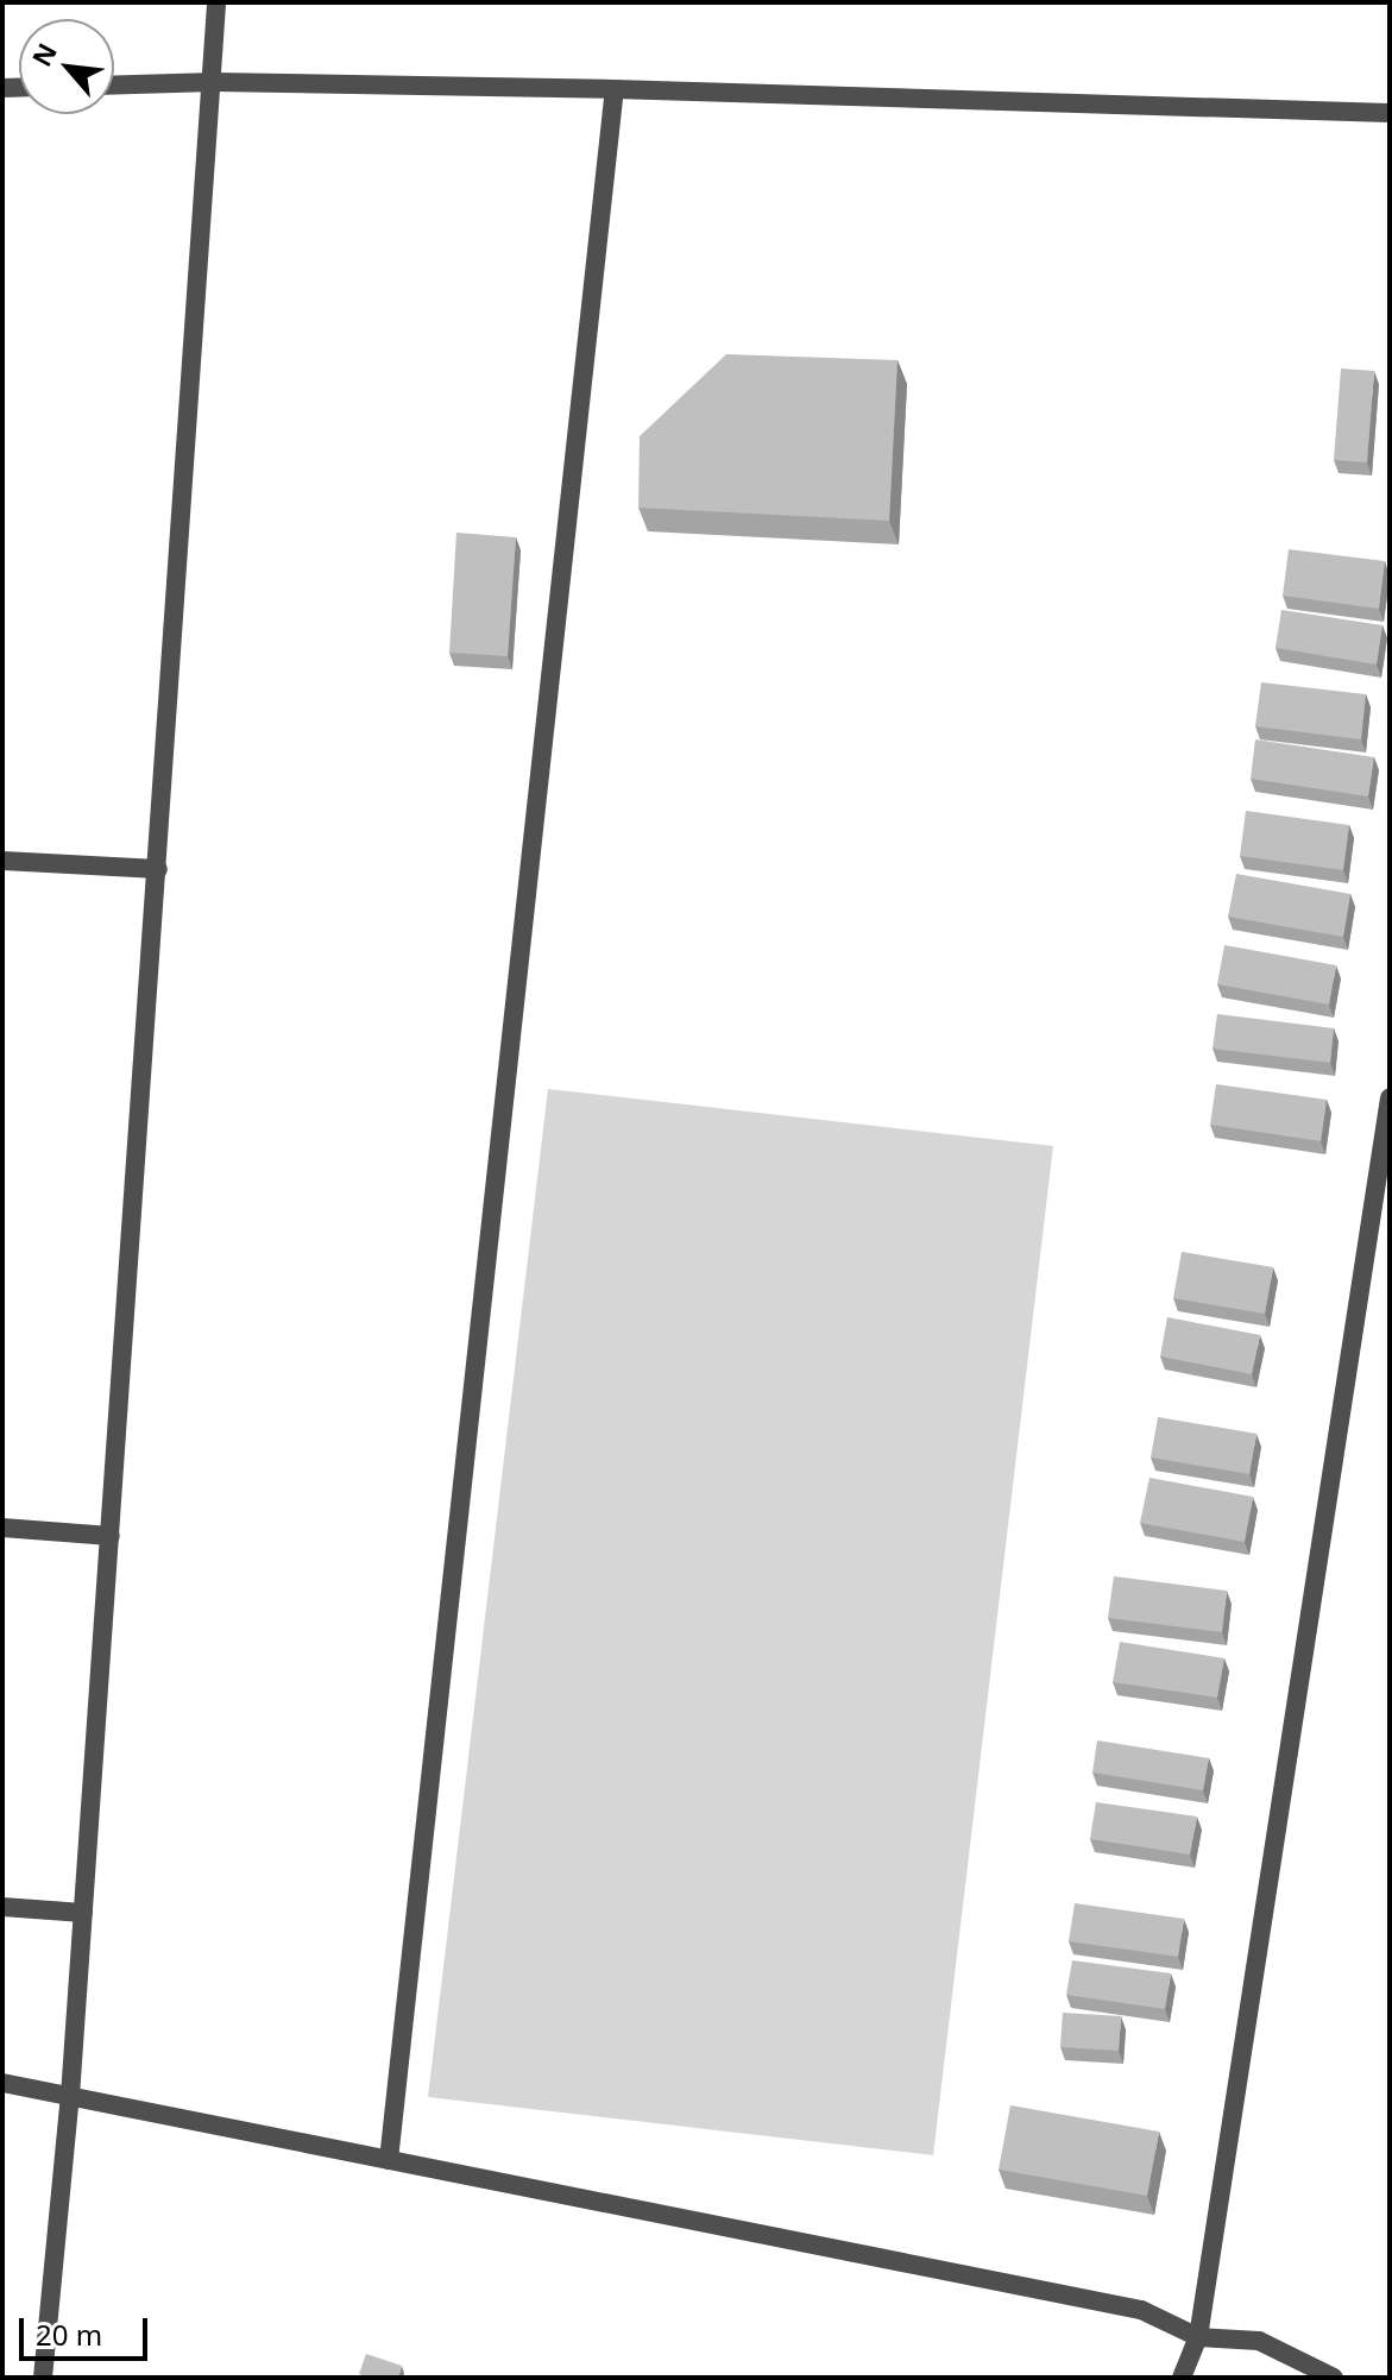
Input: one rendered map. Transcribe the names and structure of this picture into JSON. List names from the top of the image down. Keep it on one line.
{"scale_bar":"20 m","north":"top left"}
